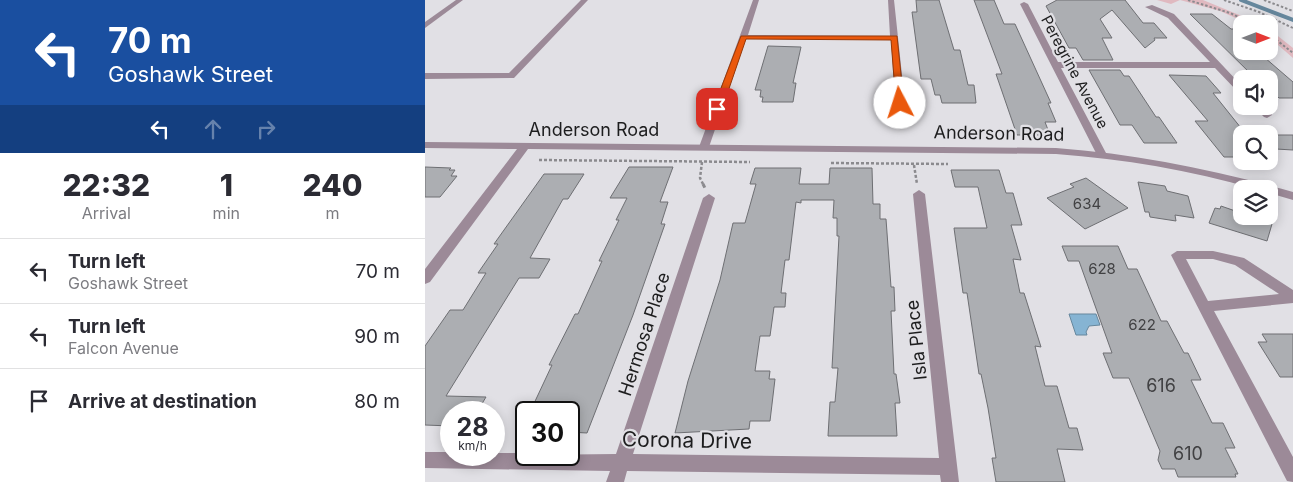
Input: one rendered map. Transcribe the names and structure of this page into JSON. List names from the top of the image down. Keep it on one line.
{"streets":{"street":["Peregrine Avenue","Anderson Road","Hermosa Place","Isla Place","Corona Drive"]},"crossings":[["Peregrine Avenue","Anderson Road"],["Hermosa Place","Corona Drive"],["Isla Place","Corona Drive"]],"house_numbers":["634","628","622","616","610"],"north":"right","page":{"turn":["70 m","Goshawk Street"],"eta":["22:32","Arrival","1","min","240","m"],"list":[{"name":"Turn left","note":"Goshawk Street","value":"70 m"},{"name":"Turn left","note":"Falcon Avenue","value":"90 m"},{"name":"Arrive at destination","value":"80 m"}],"speed":"28 km/h","limit":"30"}}
